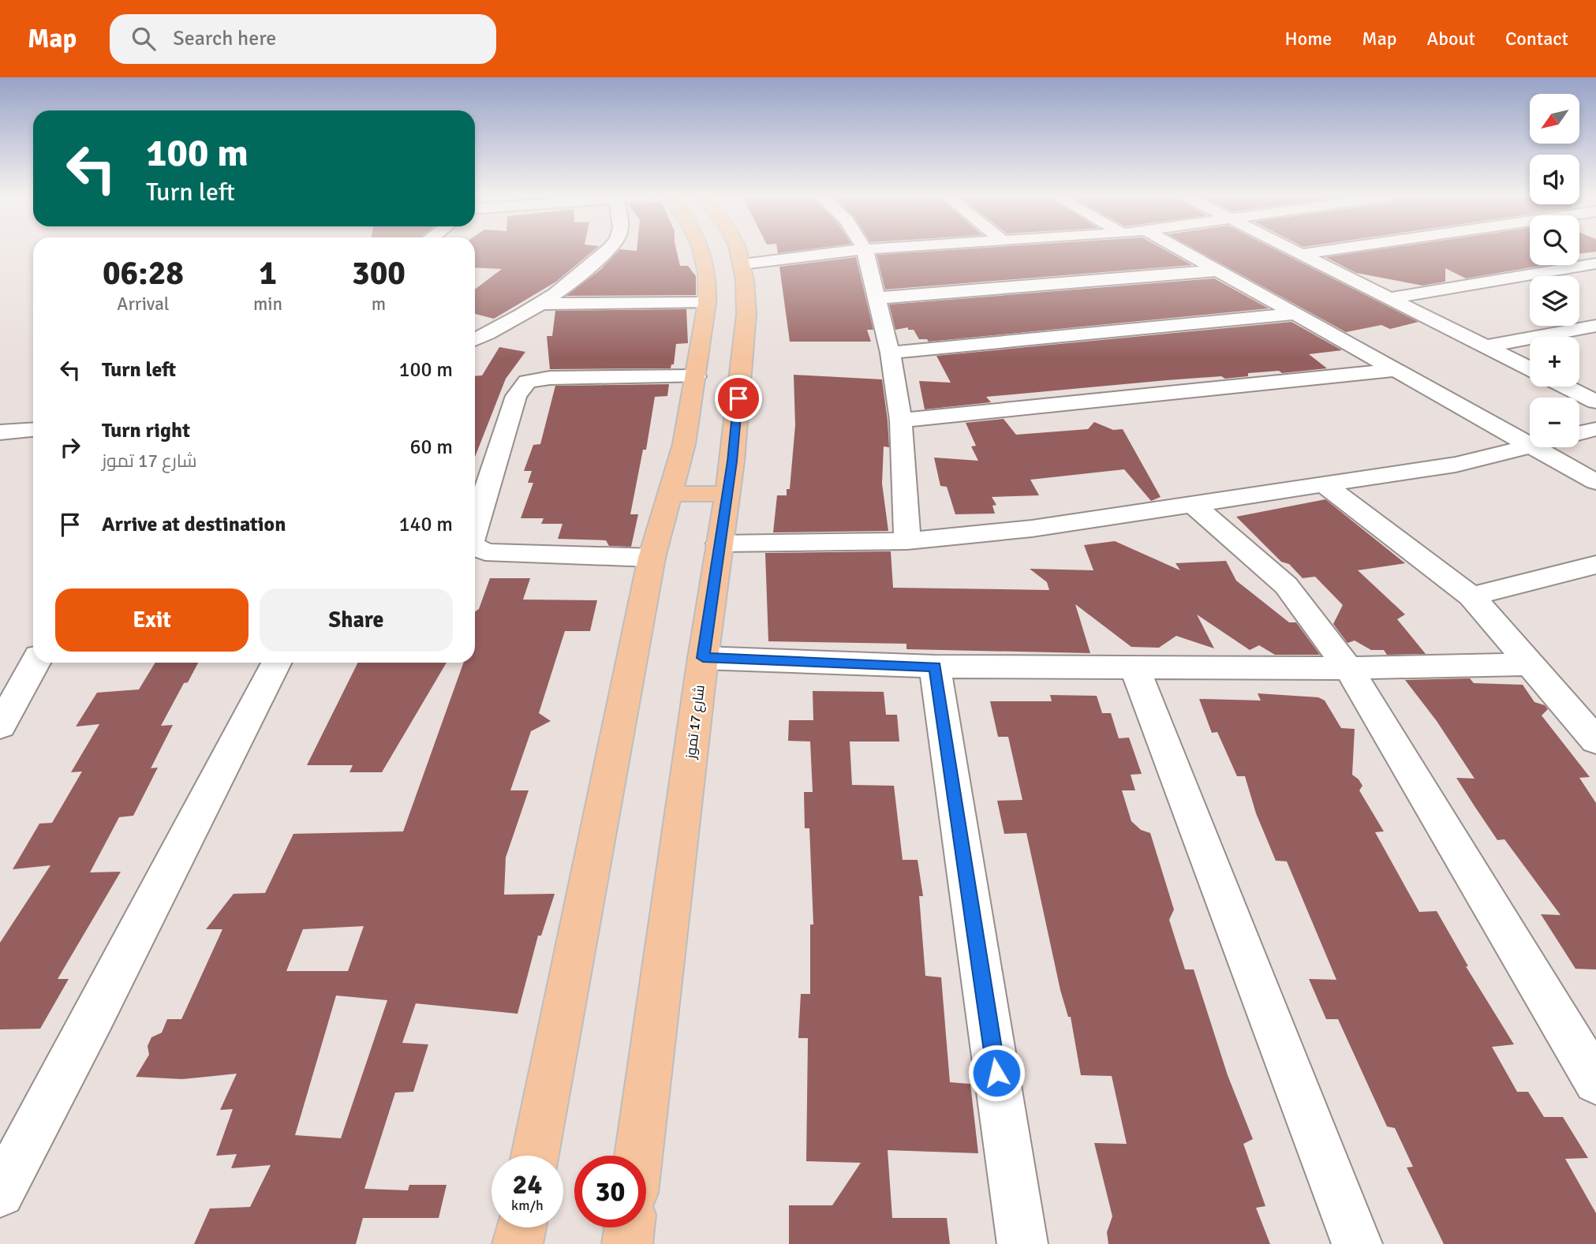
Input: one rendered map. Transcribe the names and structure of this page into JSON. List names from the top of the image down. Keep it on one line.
{"streets":{"main road":["شارع 17 تموز"]},"north":"bottom left","page":{"header":"Map","search":"Search here","nav":["Home","Map","About","Contact"],"map_buttons":["+","−"],"turn":["100 m","Turn left"],"eta":["06:28","Arrival","1","min","300","m"],"list":[{"name":"Turn left","value":"100 m"},{"name":"Turn right","note":"شارع 17 تموز","value":"60 m"},{"name":"Arrive at destination","value":"140 m"}],"buttons":["Exit","Share"],"speed":"24 km/h","limit":"30"}}
